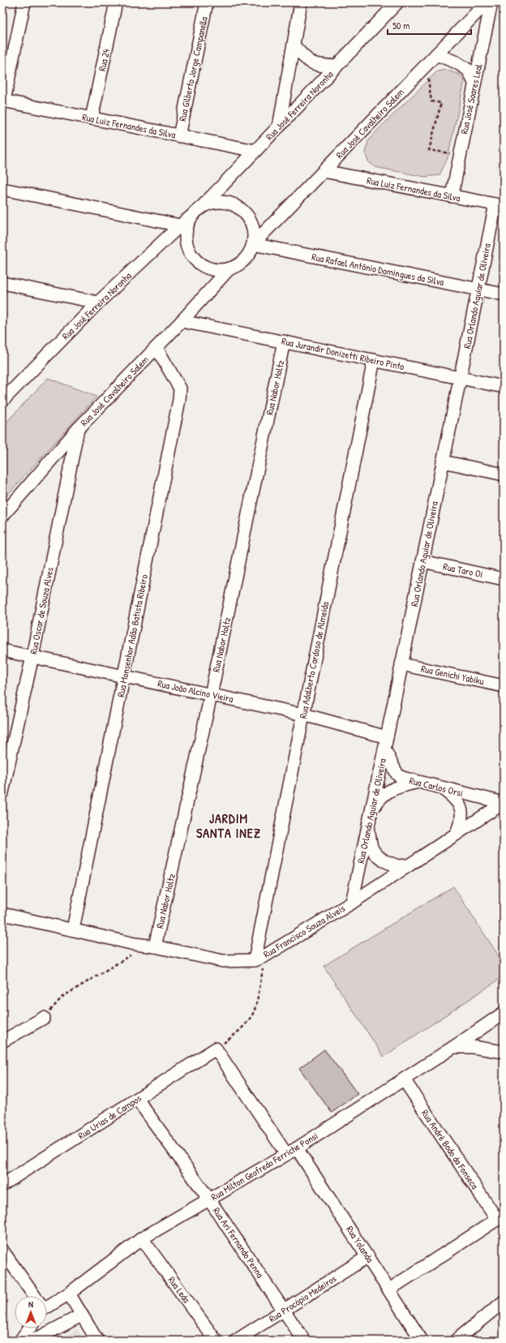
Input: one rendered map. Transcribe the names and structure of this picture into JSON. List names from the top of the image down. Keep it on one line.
{"streets":{"street":["Rua 24","Rua Gilberto Jorge Campanella","Rua José Soares Leal","Rua José Ferreira Noronha","Rua José Cavalheiro Salem","Rua Luiz Fernandes da Silva","Rua Rafael Antônio Domingues da Silva","Rua Orlando Aguiar de Oliveira","Rua Jurandir Donizetti Ribeiro Pinto","Rua Nabor Holtz","Rua Taro Oi","Rua Oscar de Souza Alves","Rua Monsenhor Adão Batista Ribeiro","Rua Adalberto Cardoso de Almeida","Rua Genichi Yabiku","Rua João Alcino Vieira","Rua Carlos Orsi","Rua Francisco Souza Alveis","Rua Urias de Campos","Rua André Bodo da Fonseca","Rua Milton Geofredo Ferriche Ponsi","Rua Ari Fernando Penna","Rua Yolanda","Rua Leda","Rua Procópio Medeiros"]},"crossings":[["Rua 24","Rua Luiz Fernandes da Silva"],["Rua Gilberto Jorge Campanella","Rua Luiz Fernandes da Silva"],["Rua José Soares Leal","Rua Luiz Fernandes da Silva"],["Rua José Ferreira Noronha","Rua José Cavalheiro Salem"],["Rua José Ferreira Noronha","Rua Luiz Fernandes da Silva"],["Rua José Ferreira Noronha","Rua Rafael Antônio Domingues da Silva"],["Rua José Cavalheiro Salem","Rua Luiz Fernandes da Silva"],["Rua José Cavalheiro Salem","Rua Rafael Antônio Domingues da Silva"],["Rua José Cavalheiro Salem","Rua Jurandir Donizetti Ribeiro Pinto"],["Rua José Cavalheiro Salem","Rua Oscar de Souza Alves"],["Rua José Cavalheiro Salem","Rua Monsenhor Adão Batista Ribeiro"],["Rua Luiz Fernandes da Silva","Rua Orlando Aguiar de Oliveira"],["Rua Rafael Antônio Domingues da Silva","Rua Orlando Aguiar de Oliveira"],["Rua Orlando Aguiar de Oliveira","Rua Jurandir Donizetti Ribeiro Pinto"],["Rua Orlando Aguiar de Oliveira","Rua Taro Oi"],["Rua Orlando Aguiar de Oliveira","Rua Genichi Yabiku"],["Rua Orlando Aguiar de Oliveira","Rua João Alcino Vieira"],["Rua Orlando Aguiar de Oliveira","Rua Carlos Orsi"],["Rua Orlando Aguiar de Oliveira","Rua Francisco Souza Alveis"],["Rua Jurandir Donizetti Ribeiro Pinto","Rua Nabor Holtz"],["Rua Jurandir Donizetti Ribeiro Pinto","Rua Adalberto Cardoso de Almeida"],["Rua Nabor Holtz","Rua João Alcino Vieira"],["Rua Nabor Holtz","Rua Francisco Souza Alveis"],["Rua Oscar de Souza Alves","Rua João Alcino Vieira"],["Rua Monsenhor Adão Batista Ribeiro","Rua João Alcino Vieira"],["Rua Monsenhor Adão Batista Ribeiro","Rua Francisco Souza Alveis"],["Rua Adalberto Cardoso de Almeida","Rua João Alcino Vieira"],["Rua Adalberto Cardoso de Almeida","Rua Francisco Souza Alveis"],["Rua João Alcino Vieira","Rua Carlos Orsi"],["Rua Carlos Orsi","Rua Francisco Souza Alveis"],["Rua Urias de Campos","Rua Ari Fernando Penna"],["Rua André Bodo da Fonseca","Rua Milton Geofredo Ferriche Ponsi"],["Rua Milton Geofredo Ferriche Ponsi","Rua Ari Fernando Penna"],["Rua Milton Geofredo Ferriche Ponsi","Rua Yolanda"],["Rua Milton Geofredo Ferriche Ponsi","Rua Leda"],["Rua Ari Fernando Penna","Rua Procópio Medeiros"],["Rua Yolanda","Rua Procópio Medeiros"]],"districts":["JARDIM SANTA INEZ"],"scale_bar":"50 m","north":"top"}
